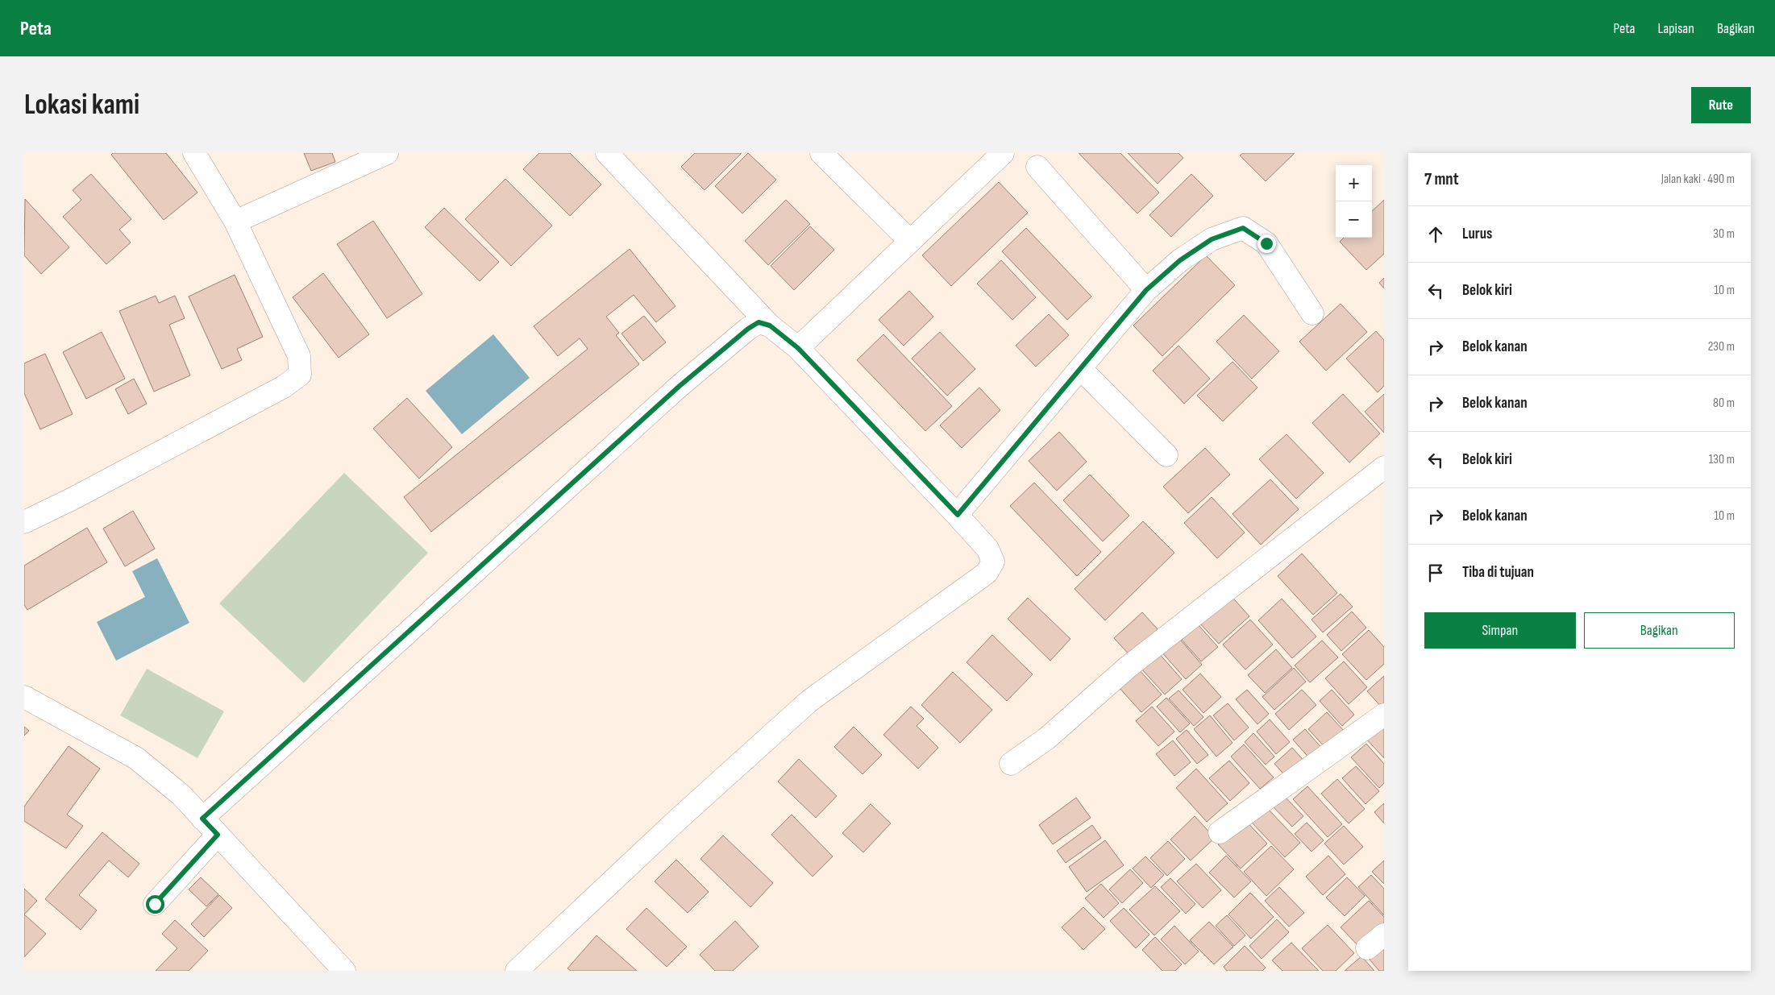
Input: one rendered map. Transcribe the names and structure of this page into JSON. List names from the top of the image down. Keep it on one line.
{"page":{"header":"Peta","nav":["Peta","Lapisan","Bagikan"],"buttons":["Rute",["Simpan","Bagikan"]],"title":"Lokasi kami","heading":["7 mnt","Jalan kaki · 490 m"],"map_buttons":["+","−"],"list":[["Lurus","30 m"],["Belok kiri","10 m"],["Belok kanan","230 m"],["Belok kanan","80 m"],["Belok kiri","130 m"],["Belok kanan","10 m"],"Tiba di tujuan"]}}
